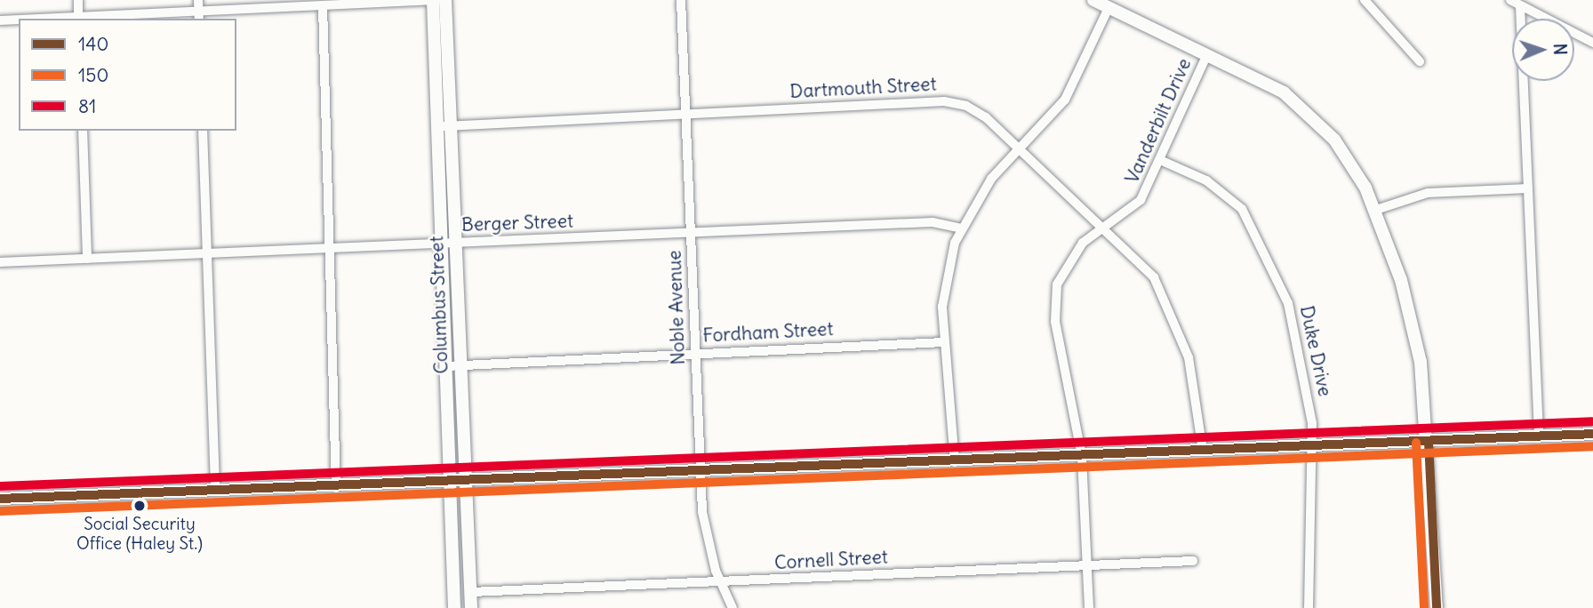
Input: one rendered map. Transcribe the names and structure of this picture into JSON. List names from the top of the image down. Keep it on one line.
{"streets":{"street":["Dartmouth Street","Vanderbilt Drive","Berger Street","Columbus Street","Noble Avenue","Fordham Street","Duke Drive","Cornell Street"]},"crossings":[["Dartmouth Street","Vanderbilt Drive"],["Dartmouth Street","Columbus Street"],["Dartmouth Street","Noble Avenue"],["Vanderbilt Drive","Duke Drive"],["Vanderbilt Drive","Cornell Street"],["Berger Street","Columbus Street"],["Berger Street","Noble Avenue"],["Columbus Street","Fordham Street"],["Columbus Street","Cornell Street"],["Noble Avenue","Fordham Street"],["Noble Avenue","Cornell Street"]],"places":["Social Security Office (Haley St.)"],"lines":["transit line 81","transit line 140","transit line 150"],"legend":["140","150","81"],"north":"right"}
